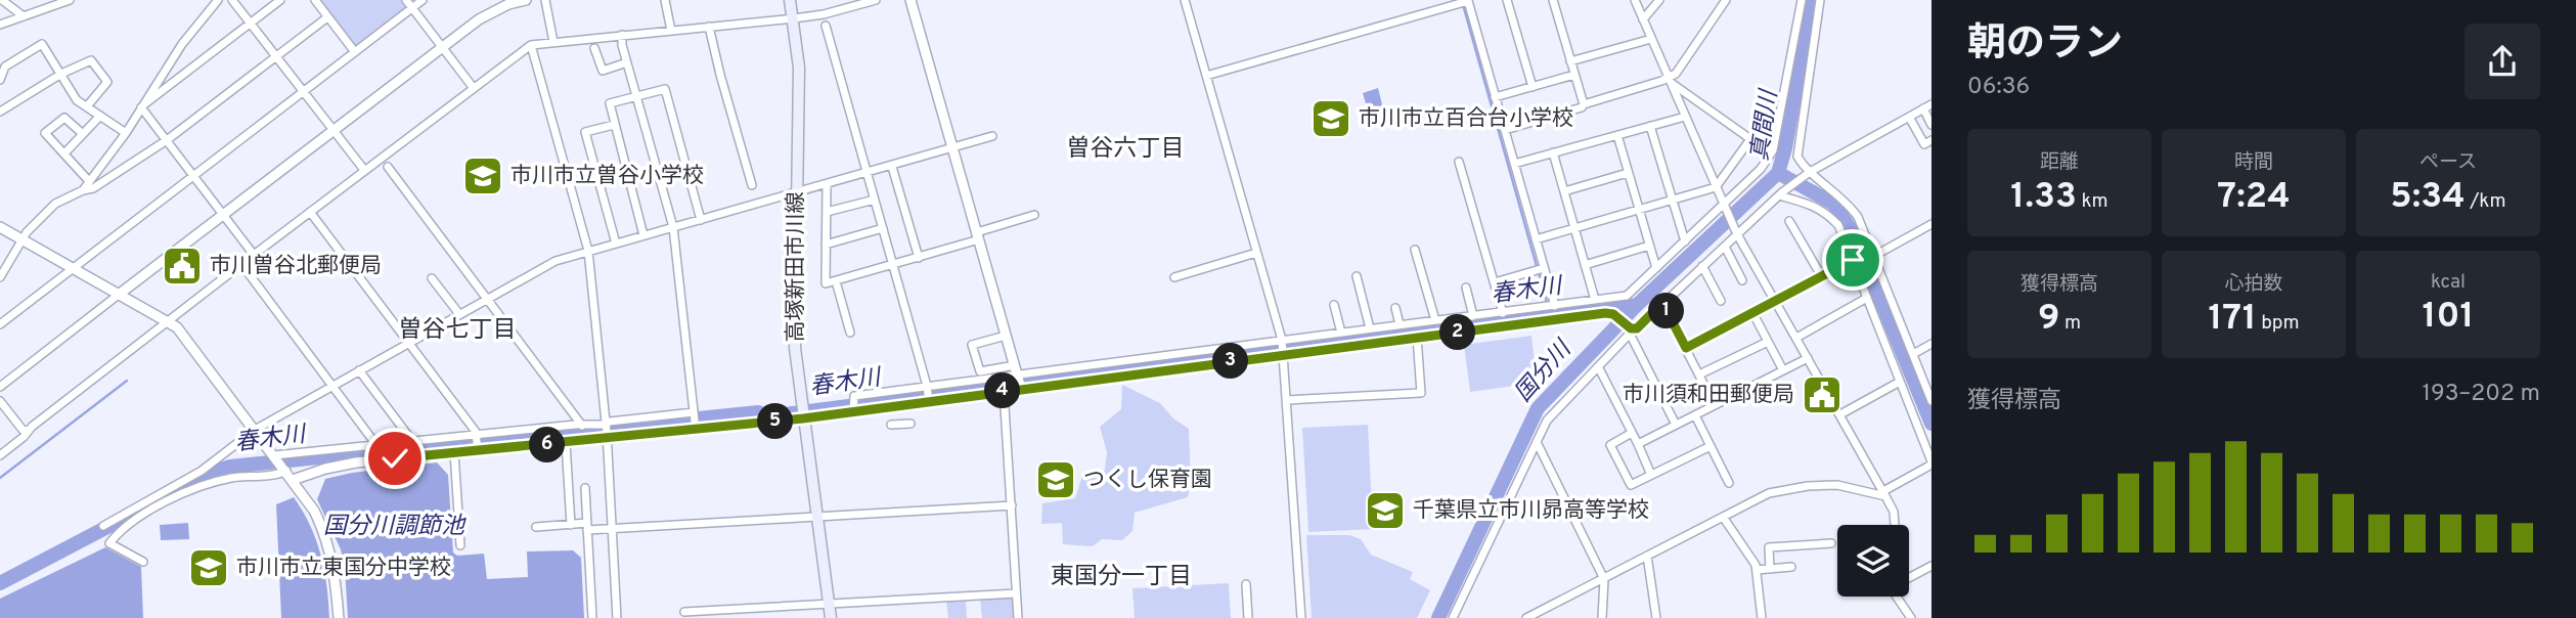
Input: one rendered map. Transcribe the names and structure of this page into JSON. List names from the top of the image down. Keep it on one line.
{"streets":{"main road":["高塚新田市川線"]},"districts":["曽谷六丁目","曽谷七丁目","東国分一丁目"],"water":["真間川","春木川","国分川","国分川調節池"],"places":{"school or university":["市川市立百合台小学校","市川市立曽谷小学校","つくし保育園","千葉県立市川昴高等学校","市川市立東国分中学校"],"public building":["市川曽谷北郵便局","市川須和田郵便局"]},"page":{"heading":["朝のラン","06:36"],"stats":[["距離","1.33 km"],["時間","7:24"],["ペース","5:34 /km"],["獲得標高","9 m"],["心拍数","171 bpm"],["kcal","101"]],"pins":["1","2","3","4","5","6"],"chart":["獲得標高","193–202 m"]}}
